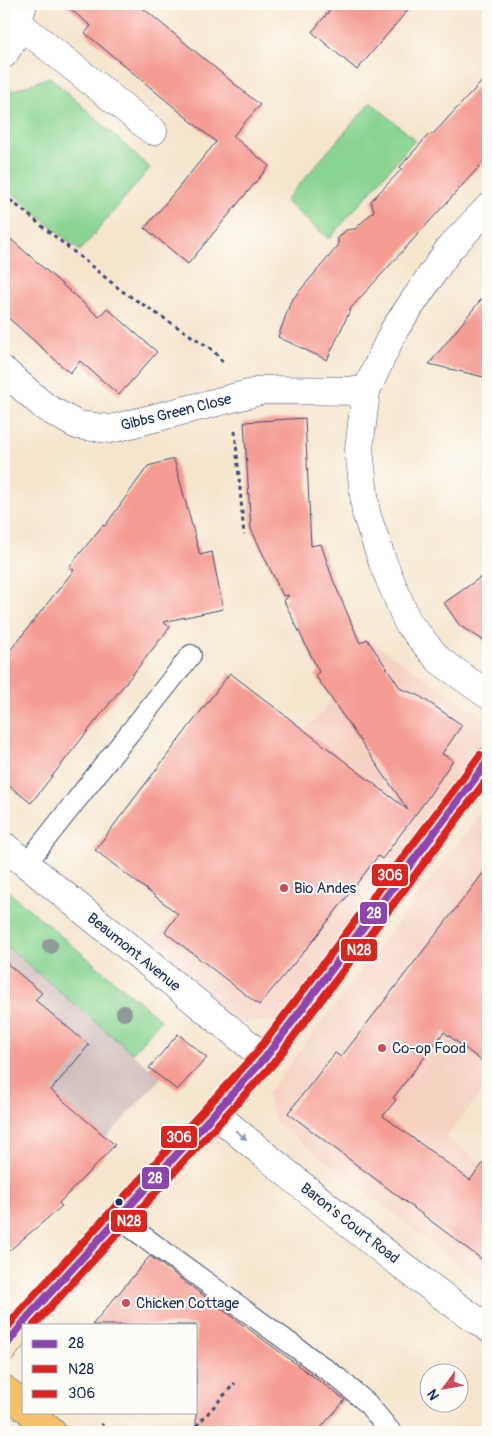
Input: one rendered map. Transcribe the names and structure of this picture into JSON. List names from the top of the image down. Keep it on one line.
{"streets":{"street":["Gibbs Green Close","Beaumont Avenue","Baron's Court Road"]},"one_way":["Baron's Court Road"],"places":["Bio Andes","Co-op Food","Chicken Cottage"],"lines":["transit line 306","transit line 28","transit line N28"],"legend":["28","N28","306"],"north":"bottom left"}
